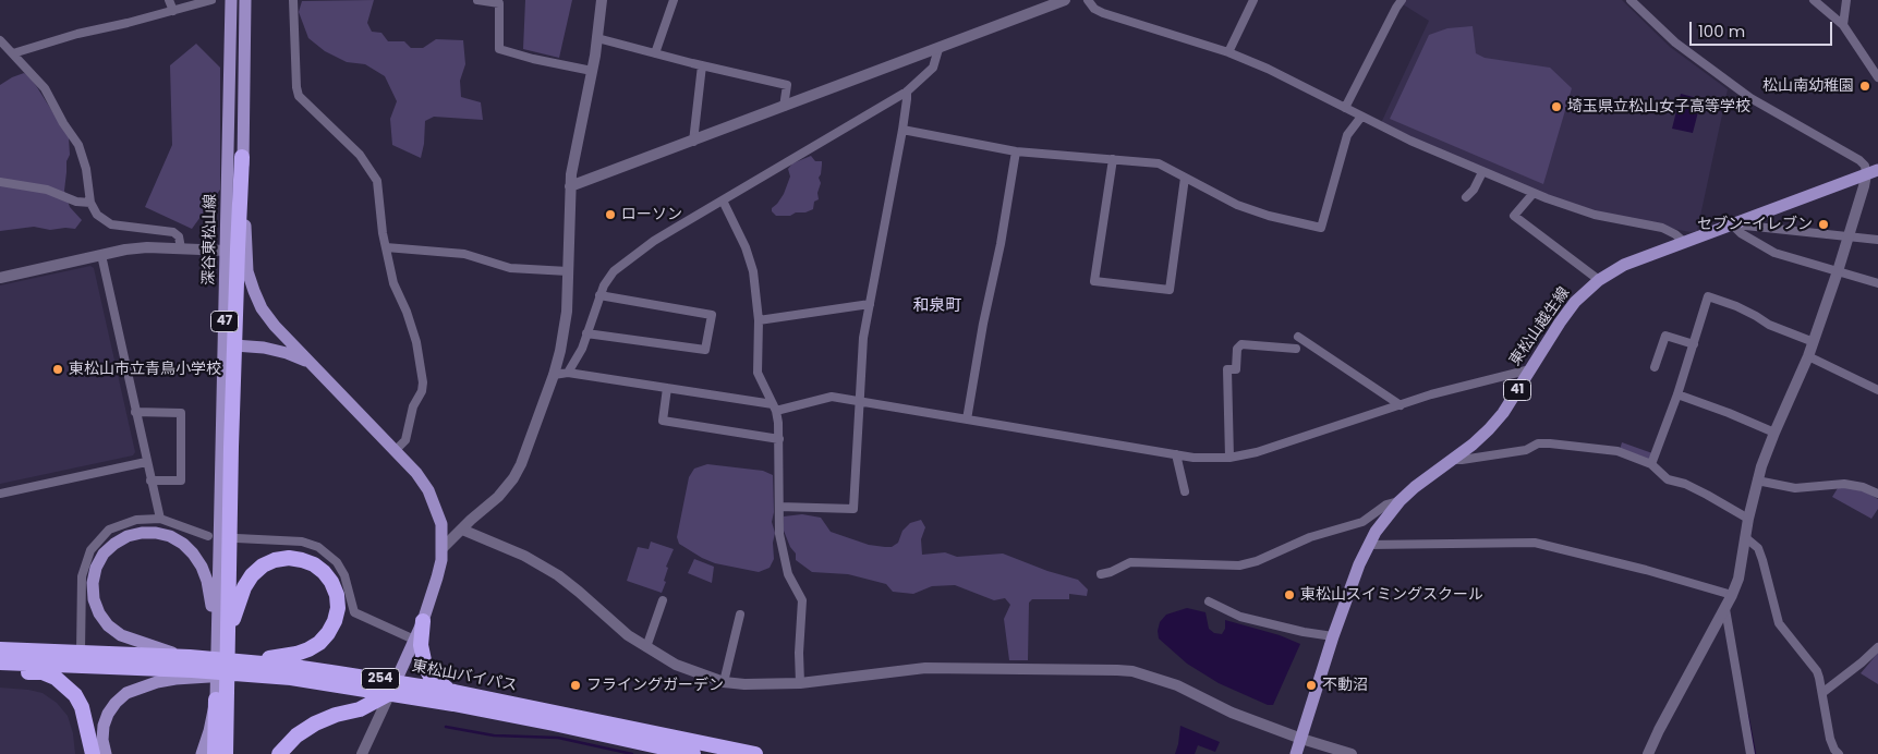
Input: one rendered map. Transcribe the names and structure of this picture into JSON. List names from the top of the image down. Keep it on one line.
{"streets":{"highway":["東松山バイパス","254"],"main road":["深谷東松山線","47","東松山越生線","41"]},"crossings":[["47","東松山バイパス"]],"districts":["和泉町"],"places":["松山南幼稚園","埼玉県立松山女子高等学校","ローソン","セブン-イレブン","東松山市立青鳥小学校","東松山スイミングスクール","フライングガーデン","不動沼"],"scale_bar":"100 m"}
